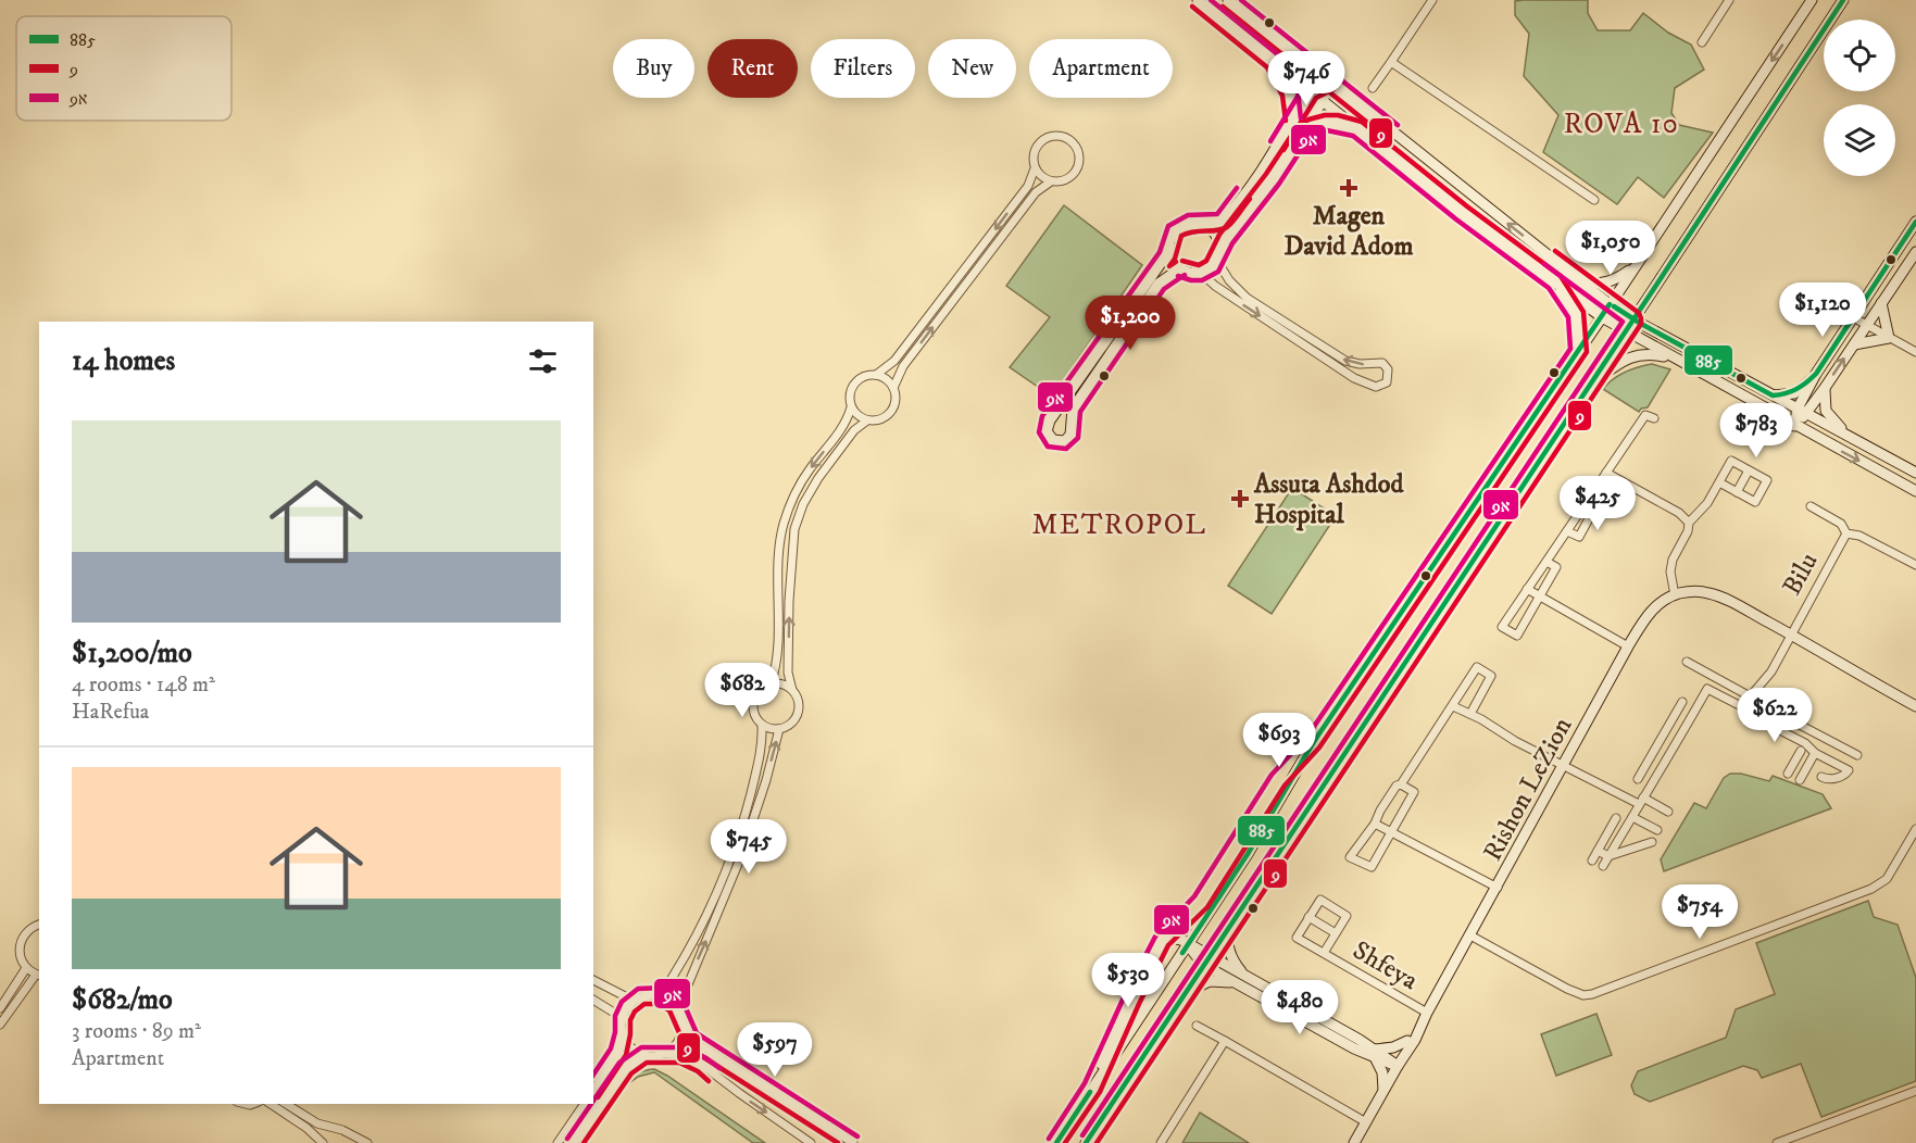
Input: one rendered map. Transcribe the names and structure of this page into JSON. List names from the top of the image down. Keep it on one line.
{"streets":{"main road":["Rishon LeZion"],"street":["Bilu","Shfeya"]},"crossings":[["Rishon LeZion","Shfeya"]],"districts":["ROVA 10","METROPOL"],"places":{"health":["Magen David Adom","Assuta Ashdod Hospital"]},"lines":["transit line 885","transit line 9א","transit line 9"],"legend":["885","9","9א"],"page":{"chip":["Buy","Rent","Filters","New","Apartment"],"price":["$746","$1,050","$1,120","$1,200","$783","$425","$682","$622","$693","$745","$754","$530","$480","$597"],"heading":"14 homes","list":[{"name":"$1,200/mo","note":"4 rooms · 148 m² · HaRefua"},{"name":"$682/mo","note":"3 rooms · 89 m² · Apartment"}]}}
